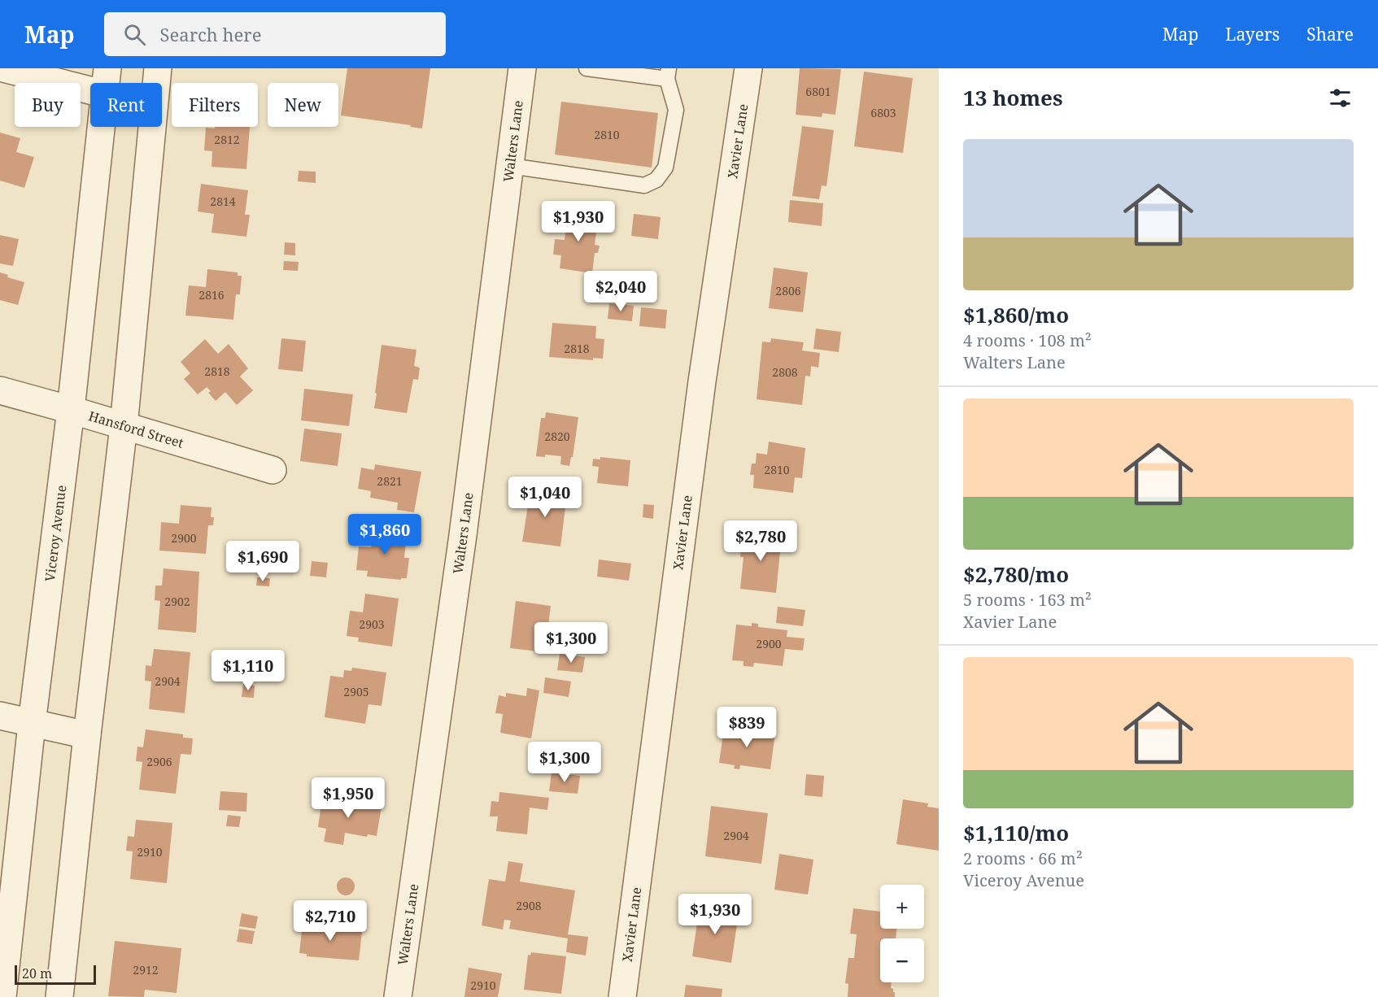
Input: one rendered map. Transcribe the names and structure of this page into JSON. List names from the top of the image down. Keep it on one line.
{"streets":{"street":["Walters Lane","Xavier Lane","Hansford Street","Viceroy Avenue"]},"crossings":[["Hansford Street","Viceroy Avenue"]],"house_numbers":["6801","6803","2810","2812","2814","2806","2816","2818","2818","2808","2820","2810","2821","2900","2902","2903","2900","2904","2905","2906","2904","2910","2908","2912","2910"],"scale_bar":"20 m","page":{"header":"Map","search":"Search here","nav":["Map","Layers","Share"],"heading":"13 homes","chip":["Buy","Rent","Filters","New"],"list":[{"name":"$1,860/mo","note":"4 rooms · 108 m² · Walters Lane"},{"name":"$2,780/mo","note":"5 rooms · 163 m² · Xavier Lane"},{"name":"$1,110/mo","note":"2 rooms · 66 m² · Viceroy Avenue"}],"price":["$1,930","$2,040","$1,040","$1,860","$2,780","$1,690","$1,300","$1,110","$839","$1,300","$1,950","$1,930","$2,710"],"map_buttons":["+","−"],"scale":"20 m"}}
